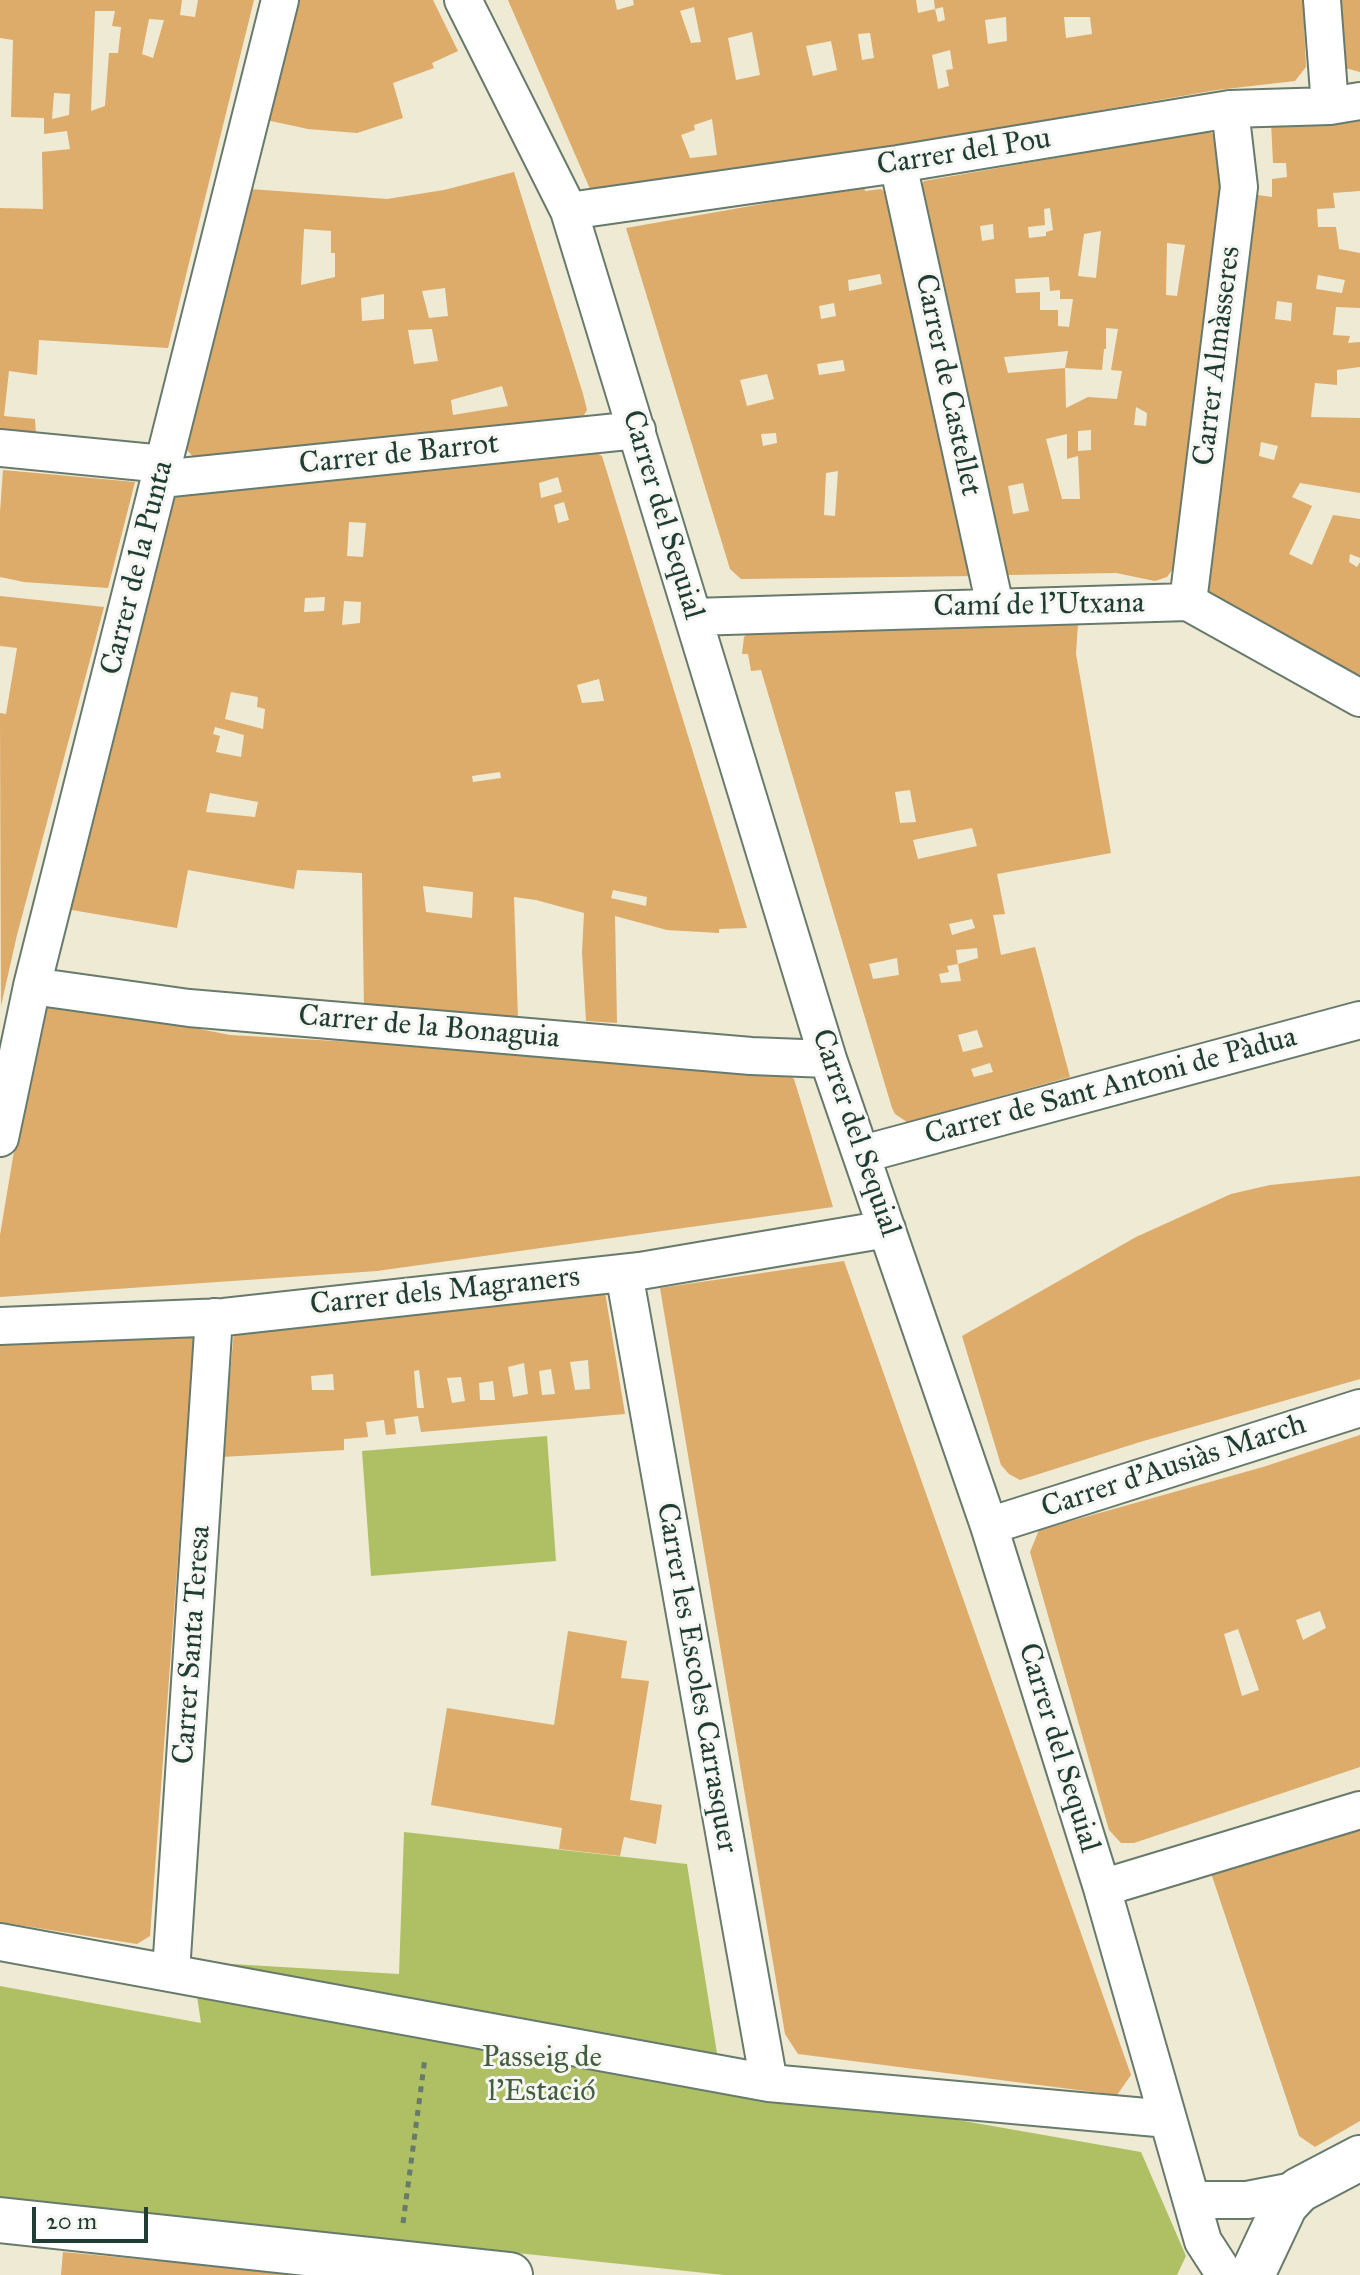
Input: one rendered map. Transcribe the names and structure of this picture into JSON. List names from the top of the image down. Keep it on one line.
{"streets":{"street":["Carrer del Pou","Carrer Almàsseres","Carrer de Castellet","Carrer de Barrot","Carrer del Sequial","Carrer de la Punta","Camí de l'Utxana","Carrer de la Bonaguia","Carrer de Sant Antoni de Pàdua","Carrer dels Magraners","Carrer d'Ausiàs March","Carrer Santa Teresa","Carrer les Escoles Carrasquer"]},"crossings":[["Carrer del Pou","Carrer Almàsseres"],["Carrer del Pou","Carrer de Castellet"],["Carrer del Pou","Carrer del Sequial"],["Carrer Almàsseres","Camí de l'Utxana"],["Carrer de Castellet","Camí de l'Utxana"],["Carrer de Barrot","Carrer del Sequial"],["Carrer de Barrot","Carrer de la Punta"],["Carrer del Sequial","Camí de l'Utxana"],["Carrer del Sequial","Carrer de la Bonaguia"],["Carrer del Sequial","Carrer de Sant Antoni de Pàdua"],["Carrer del Sequial","Carrer dels Magraners"],["Carrer del Sequial","Carrer d'Ausiàs March"],["Carrer de la Punta","Carrer de la Bonaguia"],["Carrer dels Magraners","Carrer Santa Teresa"],["Carrer dels Magraners","Carrer les Escoles Carrasquer"]],"parks":["Passeig de l'Estació"],"scale_bar":"20 m"}
